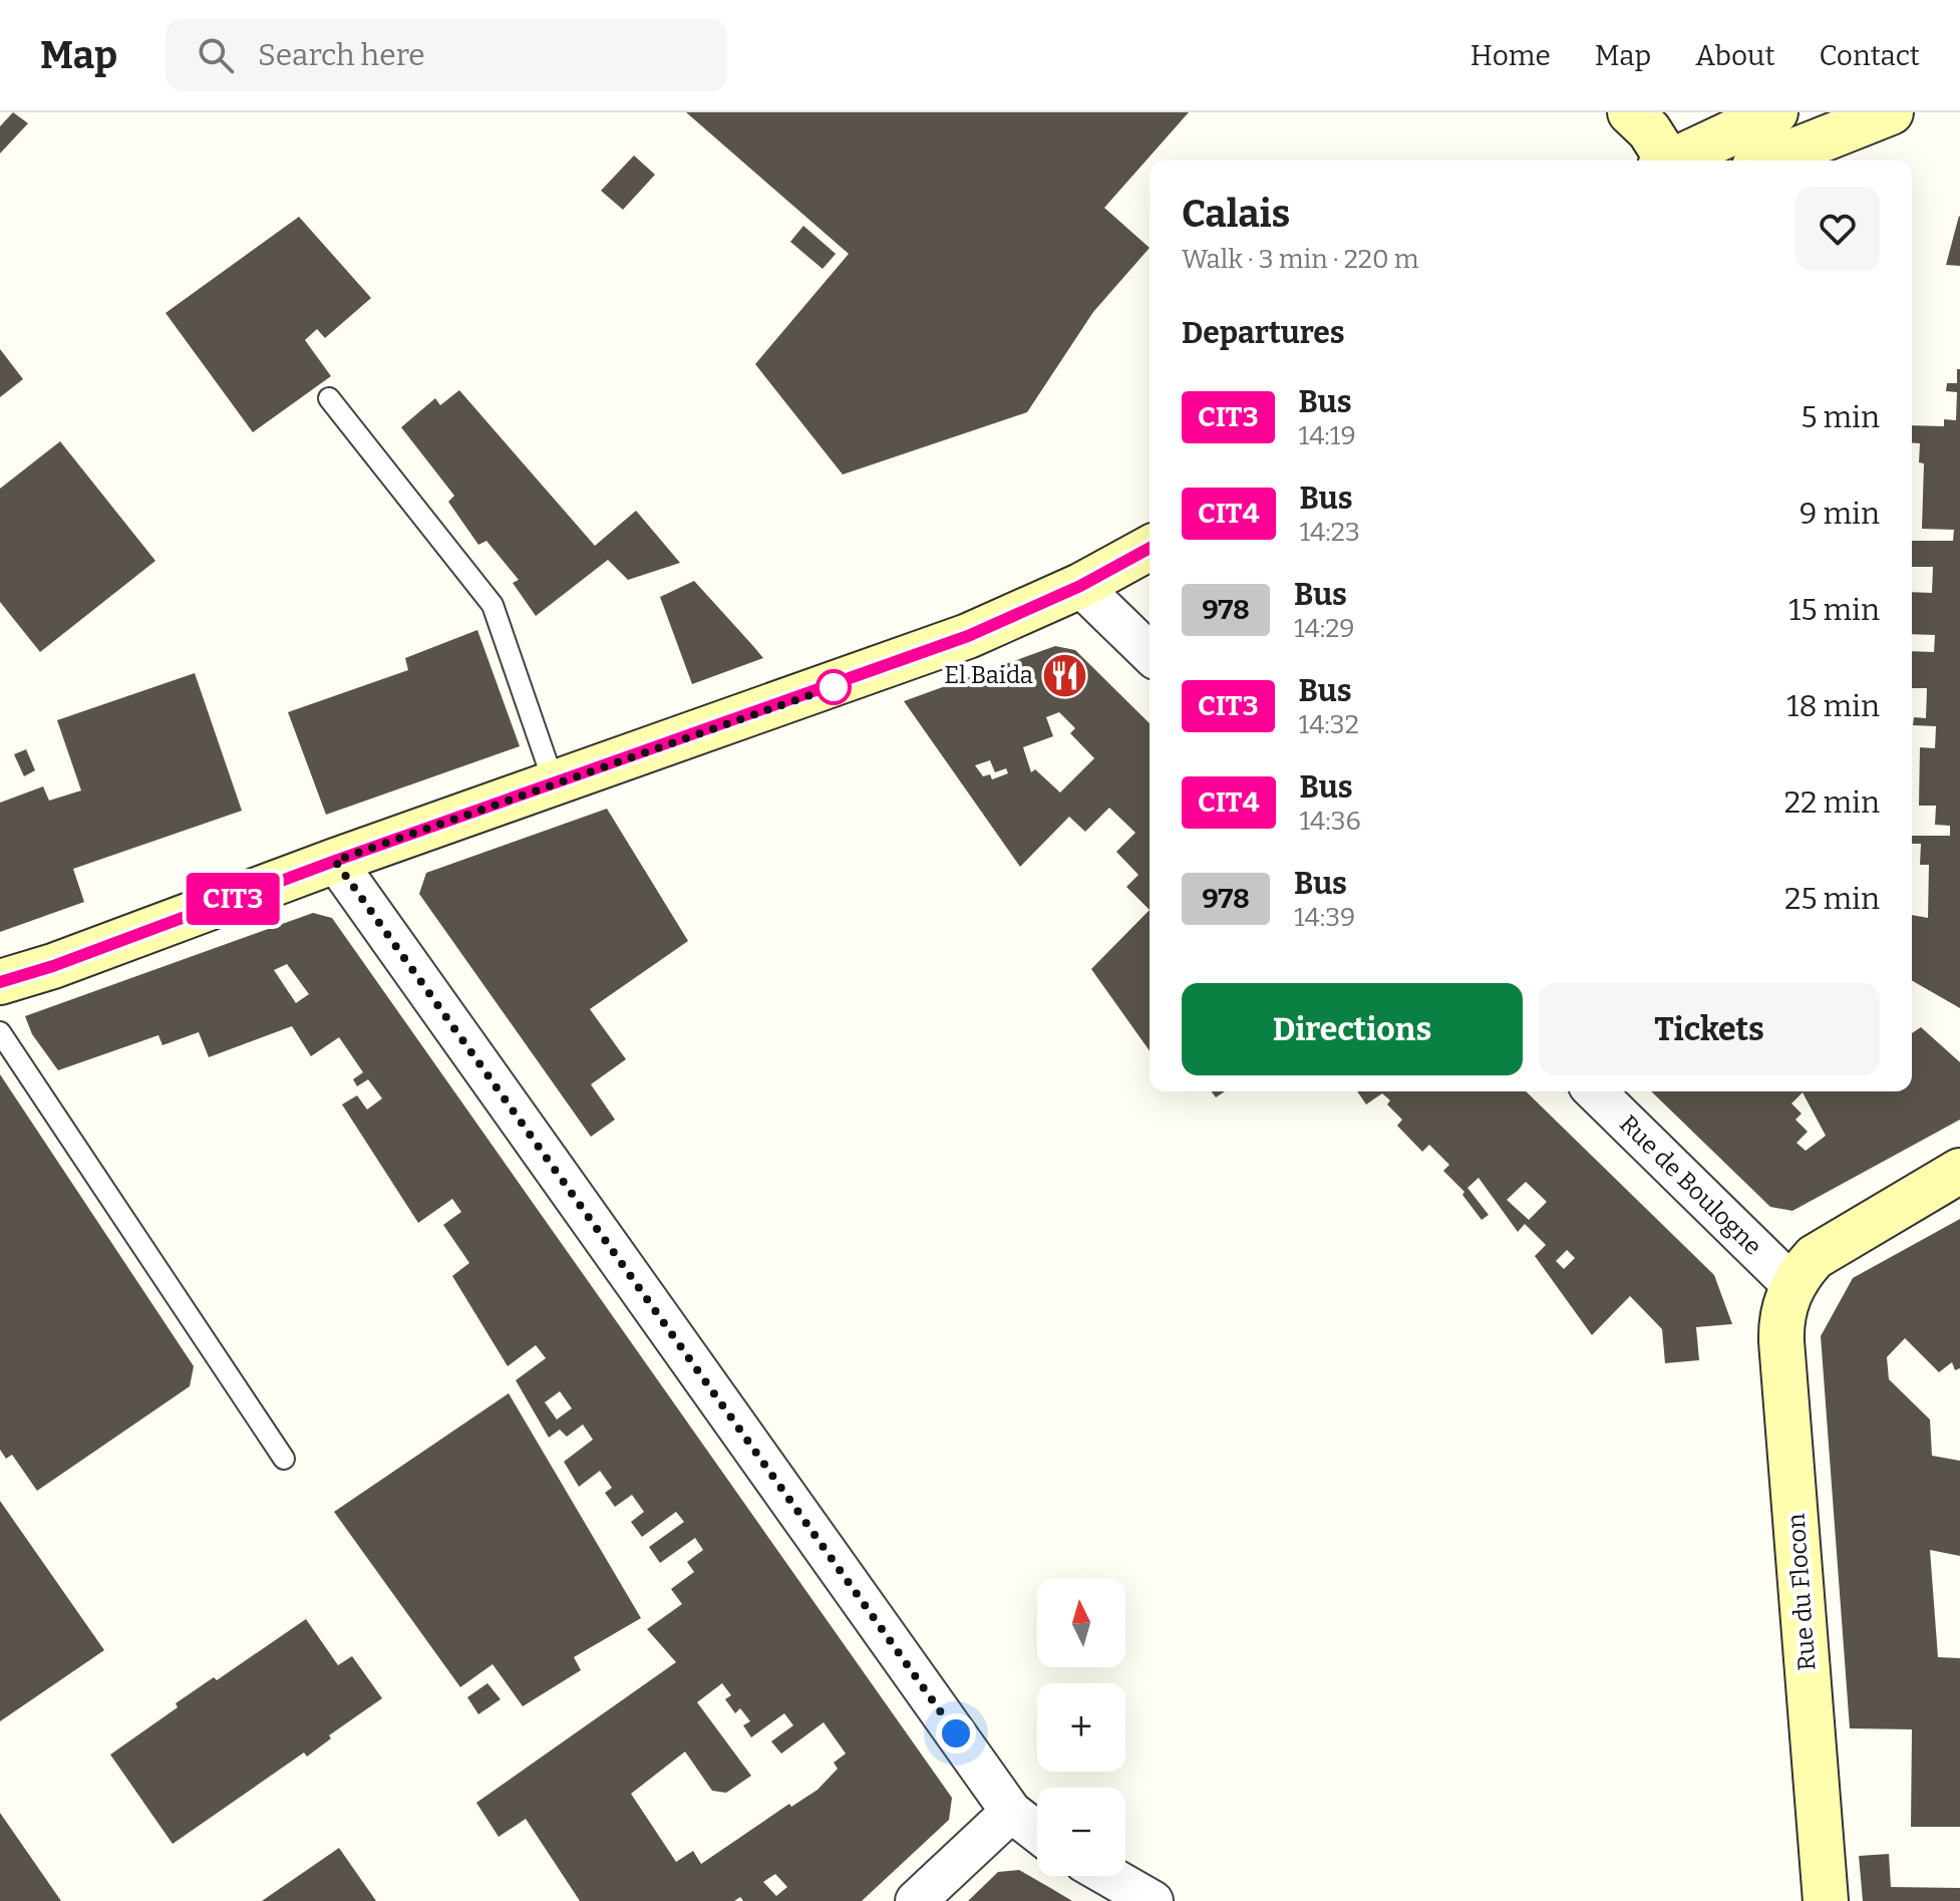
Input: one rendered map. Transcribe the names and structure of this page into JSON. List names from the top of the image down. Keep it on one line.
{"streets":{"main road":["Rue du Flocon"],"street":["Rue de Boulogne"]},"crossings":[["Rue de Boulogne","Rue du Flocon"]],"places":{"restaurant":["El Baida"]},"lines":["bus line CIT3"],"north":"top","page":{"header":"Map","search":"Search here","nav":["Home","Map","About","Contact"],"on_map":"CIT3","heading":[["Calais","Walk · 3 min · 220 m"],"Departures"],"list":[{"mark":"CIT3","name":"Bus","note":"14:19","value":"5 min"},{"mark":"CIT4","name":"Bus","note":"14:23","value":"9 min"},{"mark":"978","name":"Bus","note":"14:29","value":"15 min"},{"mark":"CIT3","name":"Bus","note":"14:32","value":"18 min"},{"mark":"CIT4","name":"Bus","note":"14:36","value":"22 min"},{"mark":"978","name":"Bus","note":"14:39","value":"25 min"}],"buttons":["Directions","Tickets"],"map_buttons":["+","−"]}}
